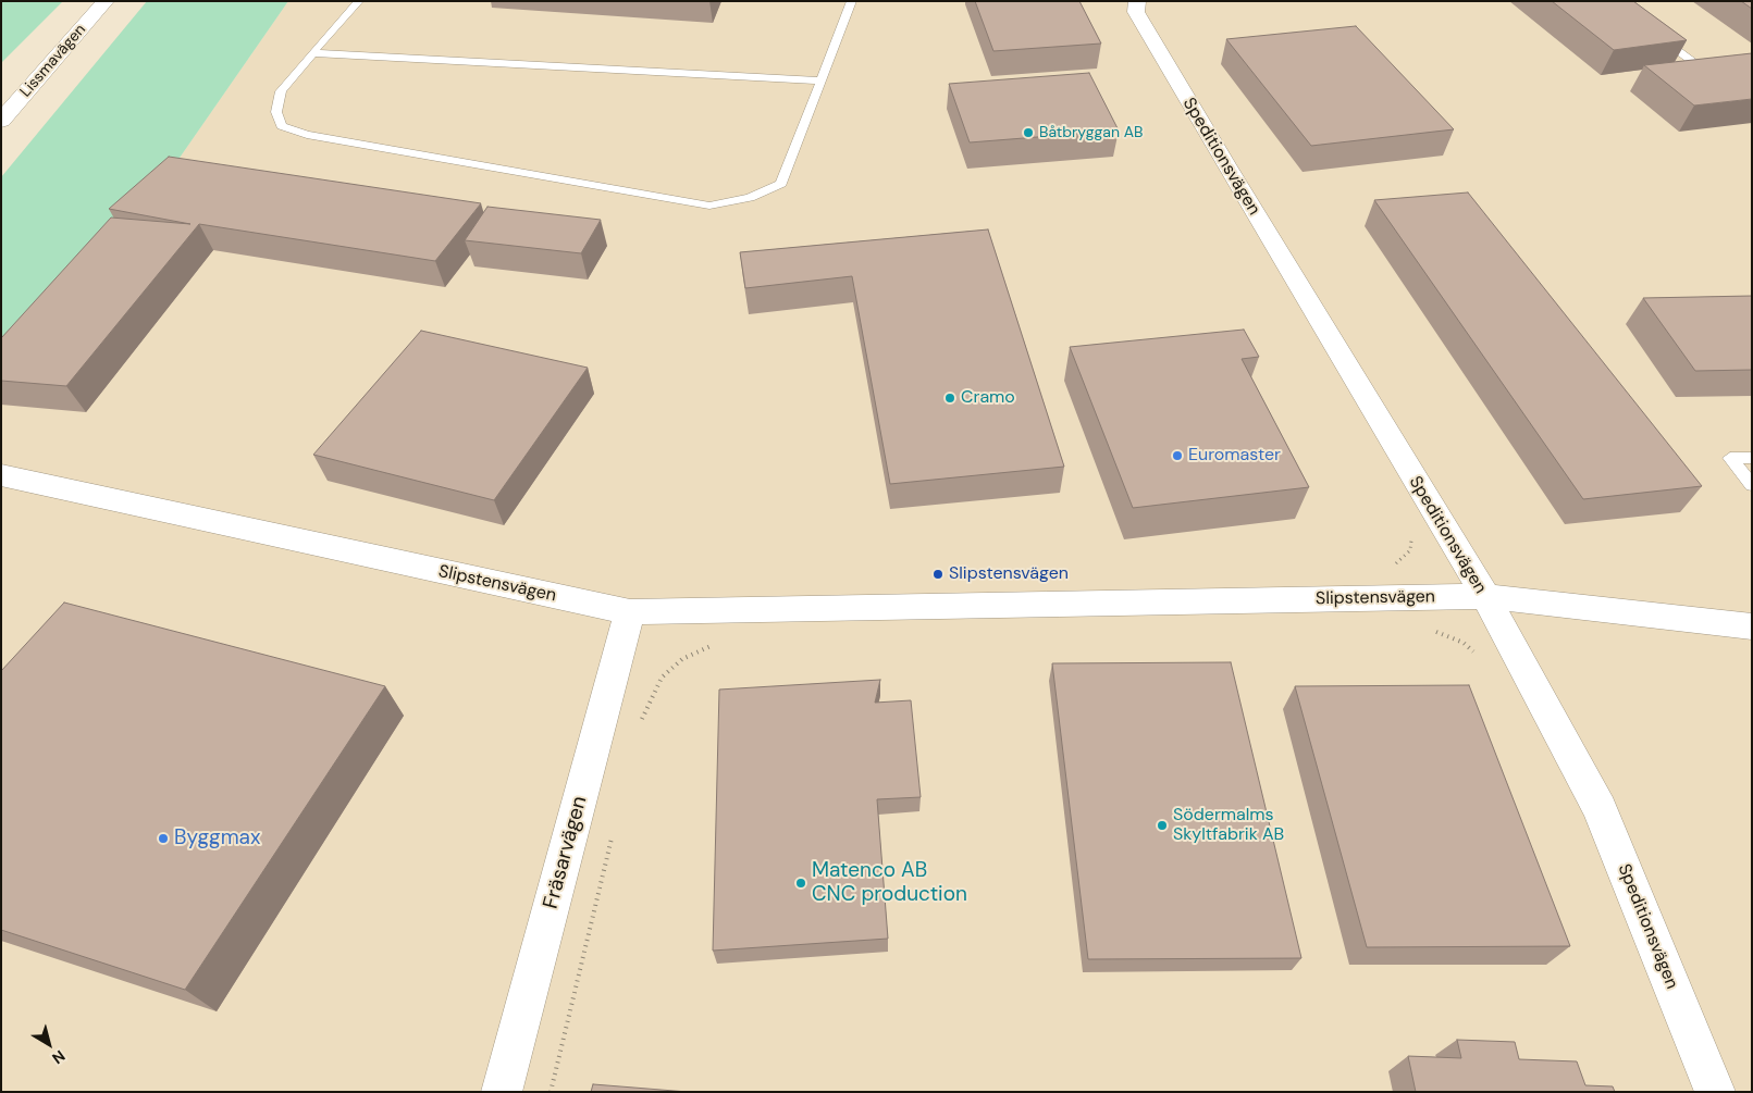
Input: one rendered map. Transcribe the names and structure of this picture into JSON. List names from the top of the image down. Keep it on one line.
{"streets":{"street":["Lissmavägen","Speditionsvägen","Slipstensvägen","Fräsarvägen"]},"crossings":[["Speditionsvägen","Slipstensvägen"],["Slipstensvägen","Fräsarvägen"]],"places":["Båtbryggan AB","Cramo","Euromaster","Slipstensvägen","Södermalms Skyltfabrik AB","Byggmax","Matenco AB CNC production"],"north":"bottom right"}
